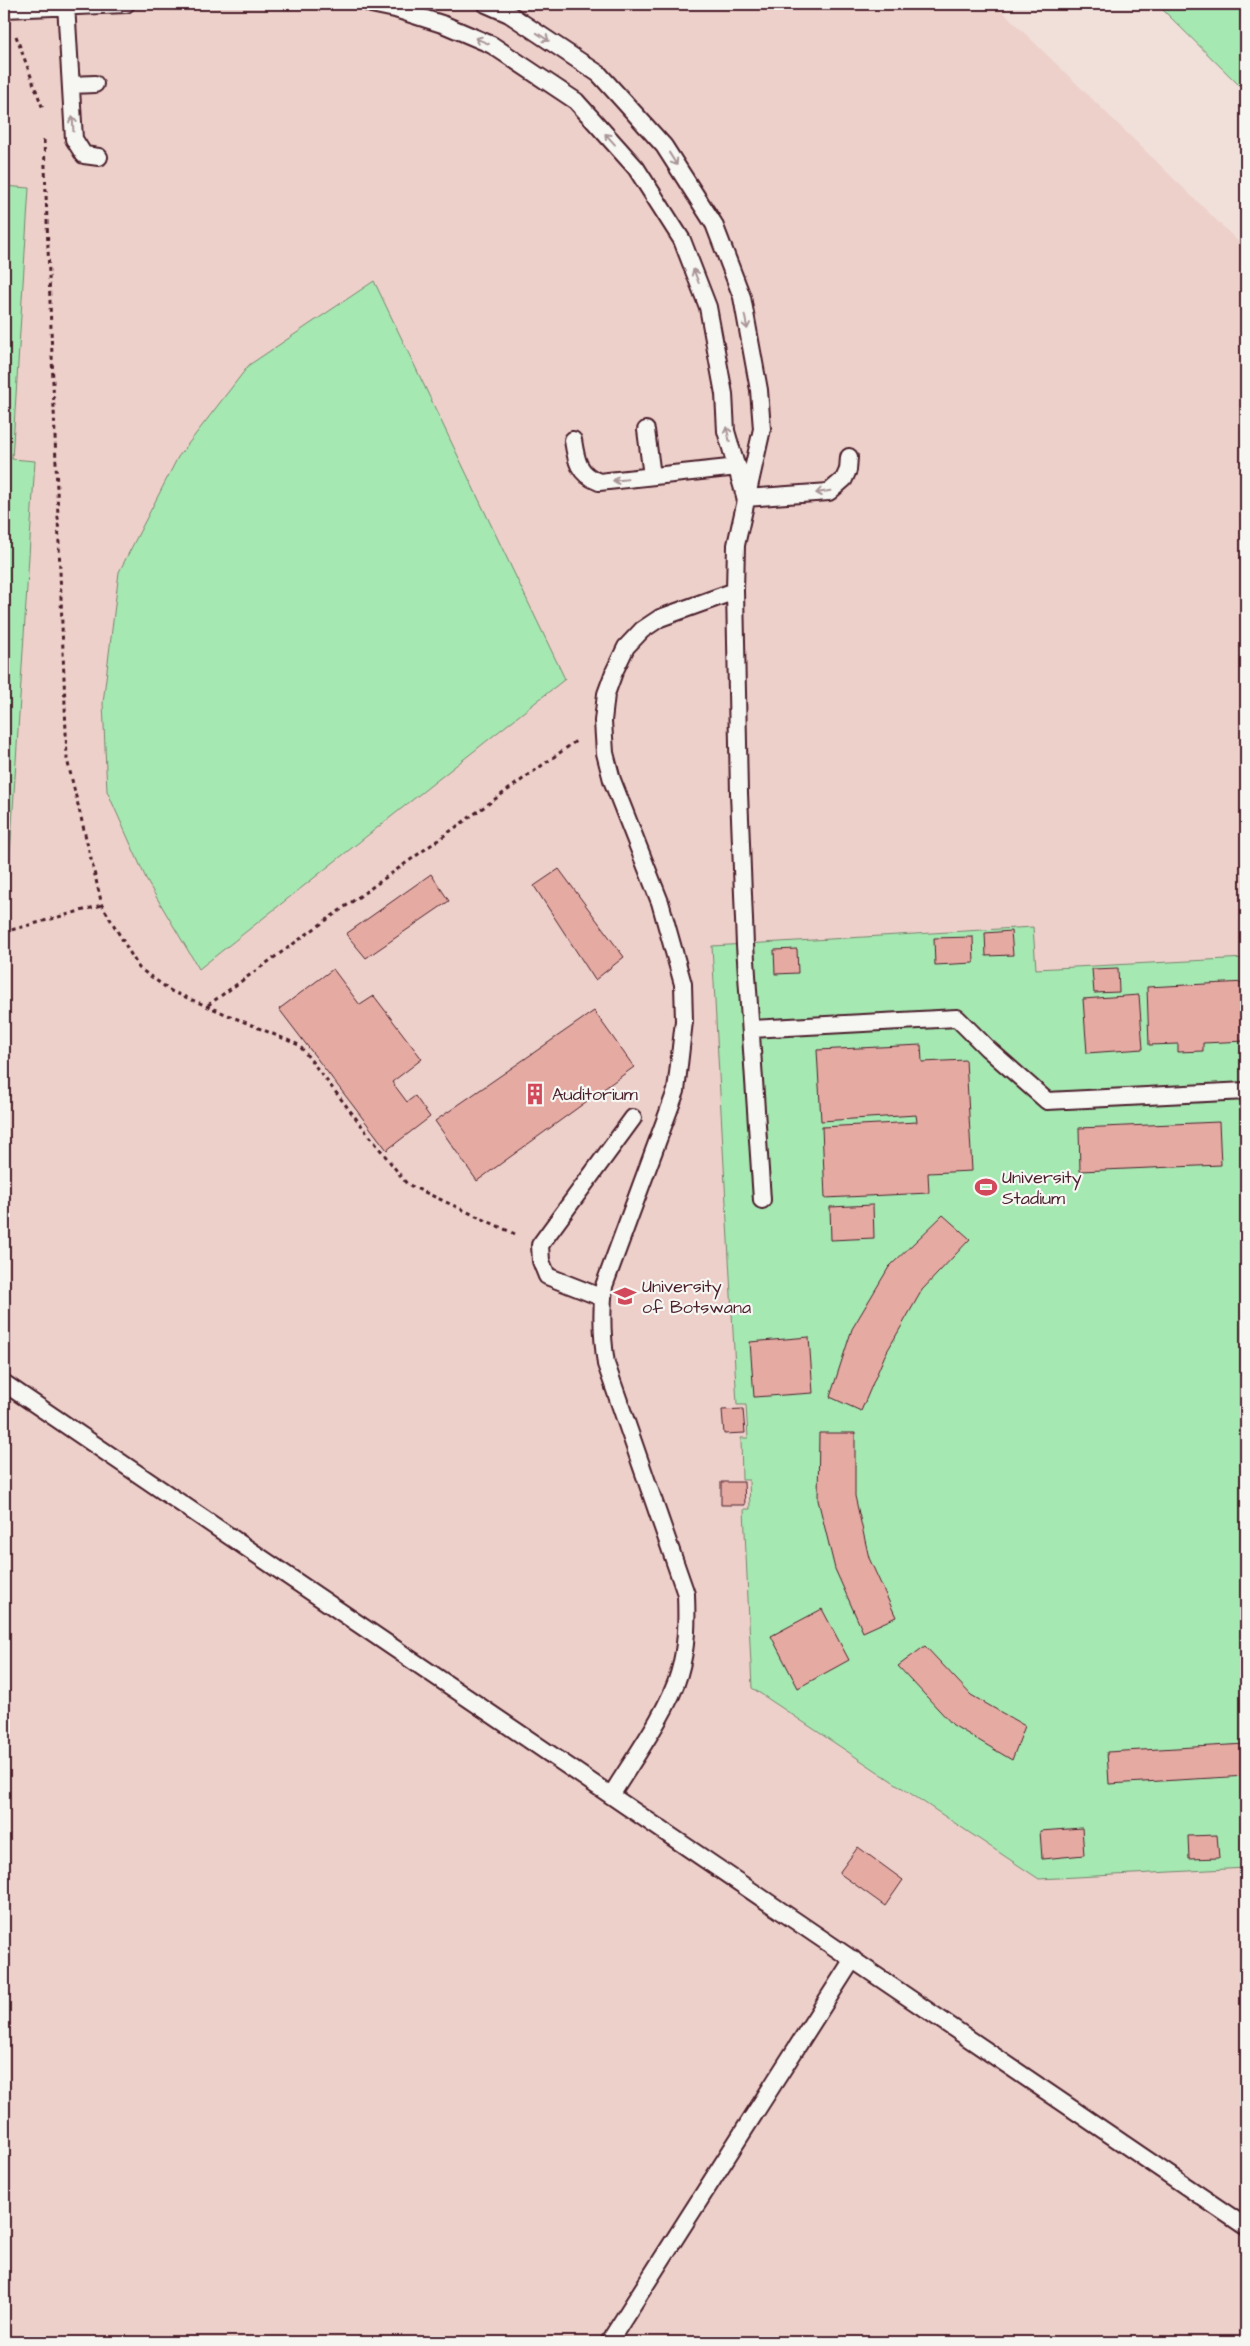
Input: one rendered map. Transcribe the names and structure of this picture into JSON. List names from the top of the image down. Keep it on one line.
{"places":{"building":["Auditorium"],"sports":["University Stadium"],"school or university":["University of Botswana"]}}
